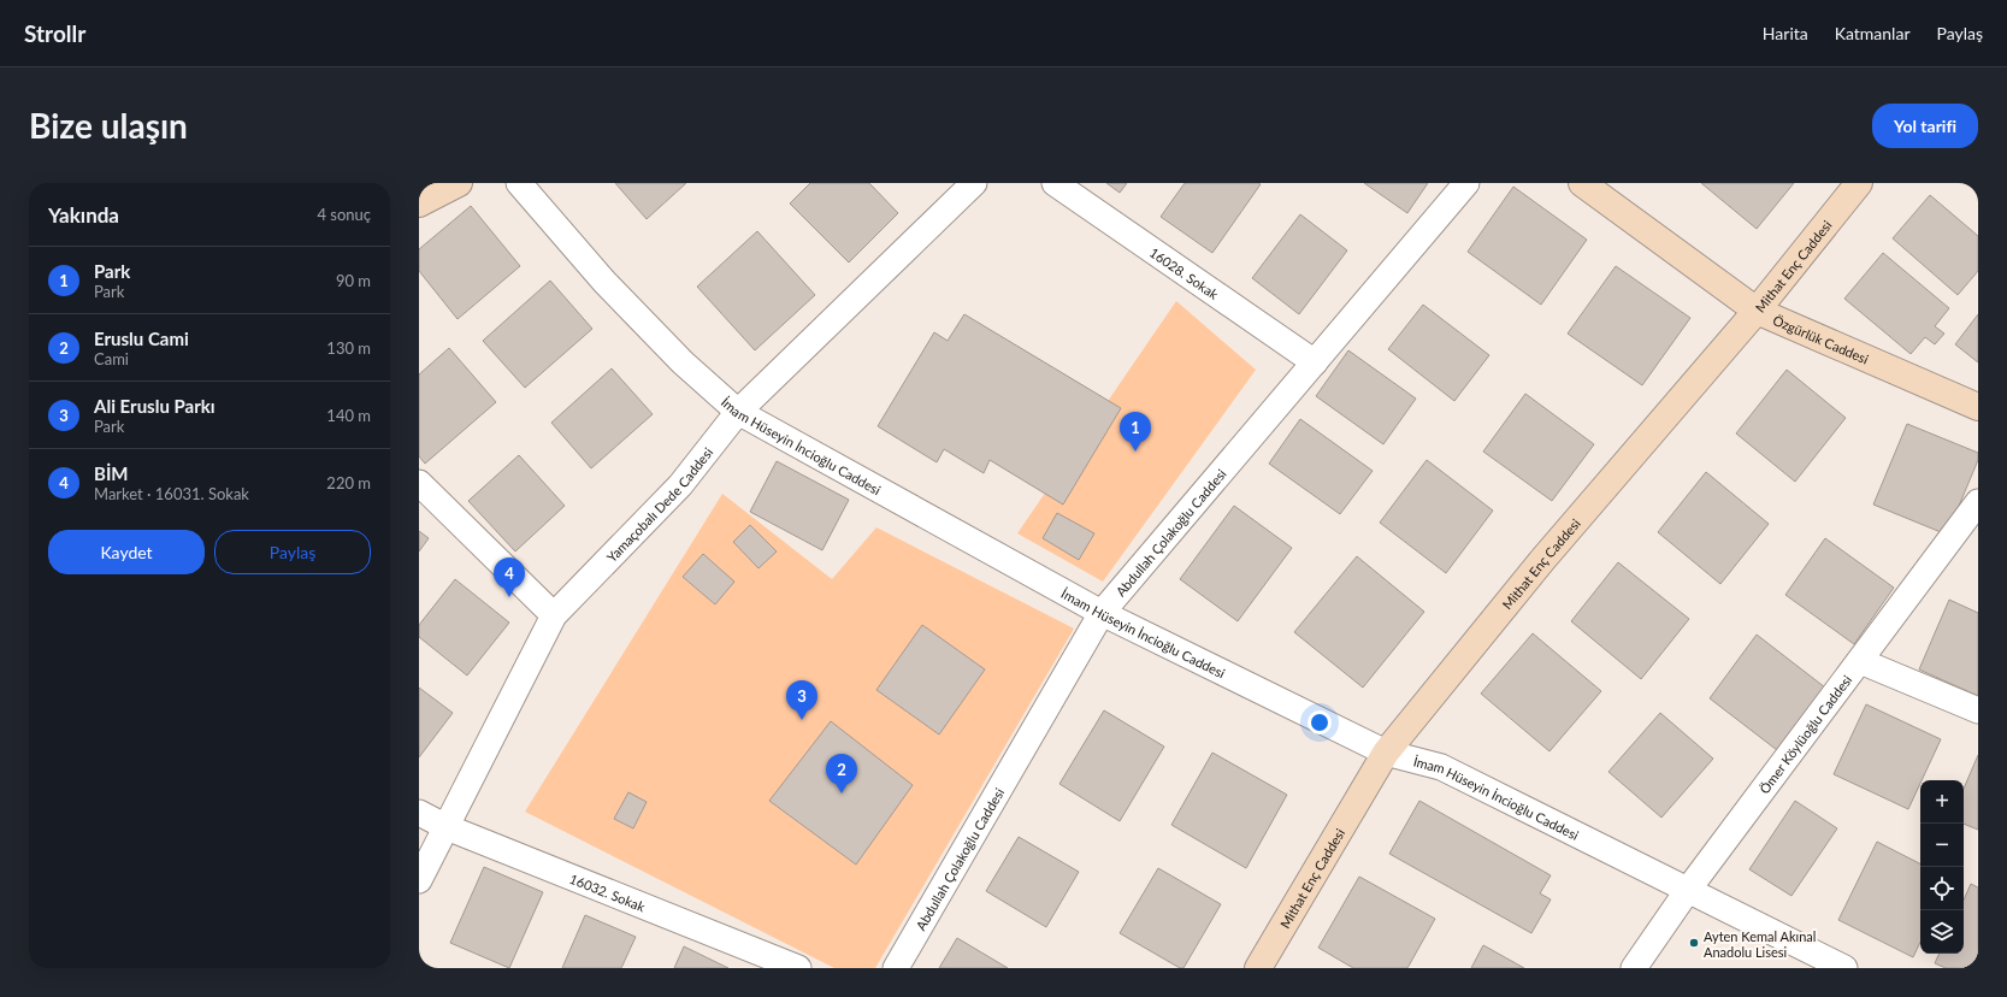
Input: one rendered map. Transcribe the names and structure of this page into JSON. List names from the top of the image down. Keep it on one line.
{"streets":{"street":["Mithat Enç Caddesi","16028. Sokak","Özgürlük Caddesi","İmam Hüseyin İncioğlu Caddesi","Yamaçobalı Dede Caddesi","Abdullah Çolakoğlu Caddesi","Ömer Köylüoğlu Caddesi","16032. Sokak"]},"crossings":[["Mithat Enç Caddesi","Özgürlük Caddesi"],["Mithat Enç Caddesi","İmam Hüseyin İncioğlu Caddesi"],["16028. Sokak","Abdullah Çolakoğlu Caddesi"],["İmam Hüseyin İncioğlu Caddesi","Yamaçobalı Dede Caddesi"],["İmam Hüseyin İncioğlu Caddesi","Abdullah Çolakoğlu Caddesi"],["İmam Hüseyin İncioğlu Caddesi","Ömer Köylüoğlu Caddesi"],["Yamaçobalı Dede Caddesi","16032. Sokak"]],"places":["Ayten Kemal Akınal Anadolu Lisesi"],"page":{"header":"Strollr","nav":["Harita","Katmanlar","Paylaş"],"buttons":["Yol tarifi",["Kaydet","Paylaş"]],"title":"Bize ulaşın","heading":["Yakında","4 sonuç"],"list":[{"mark":"1","name":"Park","note":"Park","value":"90 m"},{"mark":"2","name":"Eruslu Cami","note":"Cami","value":"130 m"},{"mark":"3","name":"Ali Eruslu Parkı","note":"Park","value":"140 m"},{"mark":"4","name":"BİM","note":"Market · 16031. Sokak","value":"220 m"}],"pins":["1","4","3","2"],"map_buttons":["+","−"]}}
